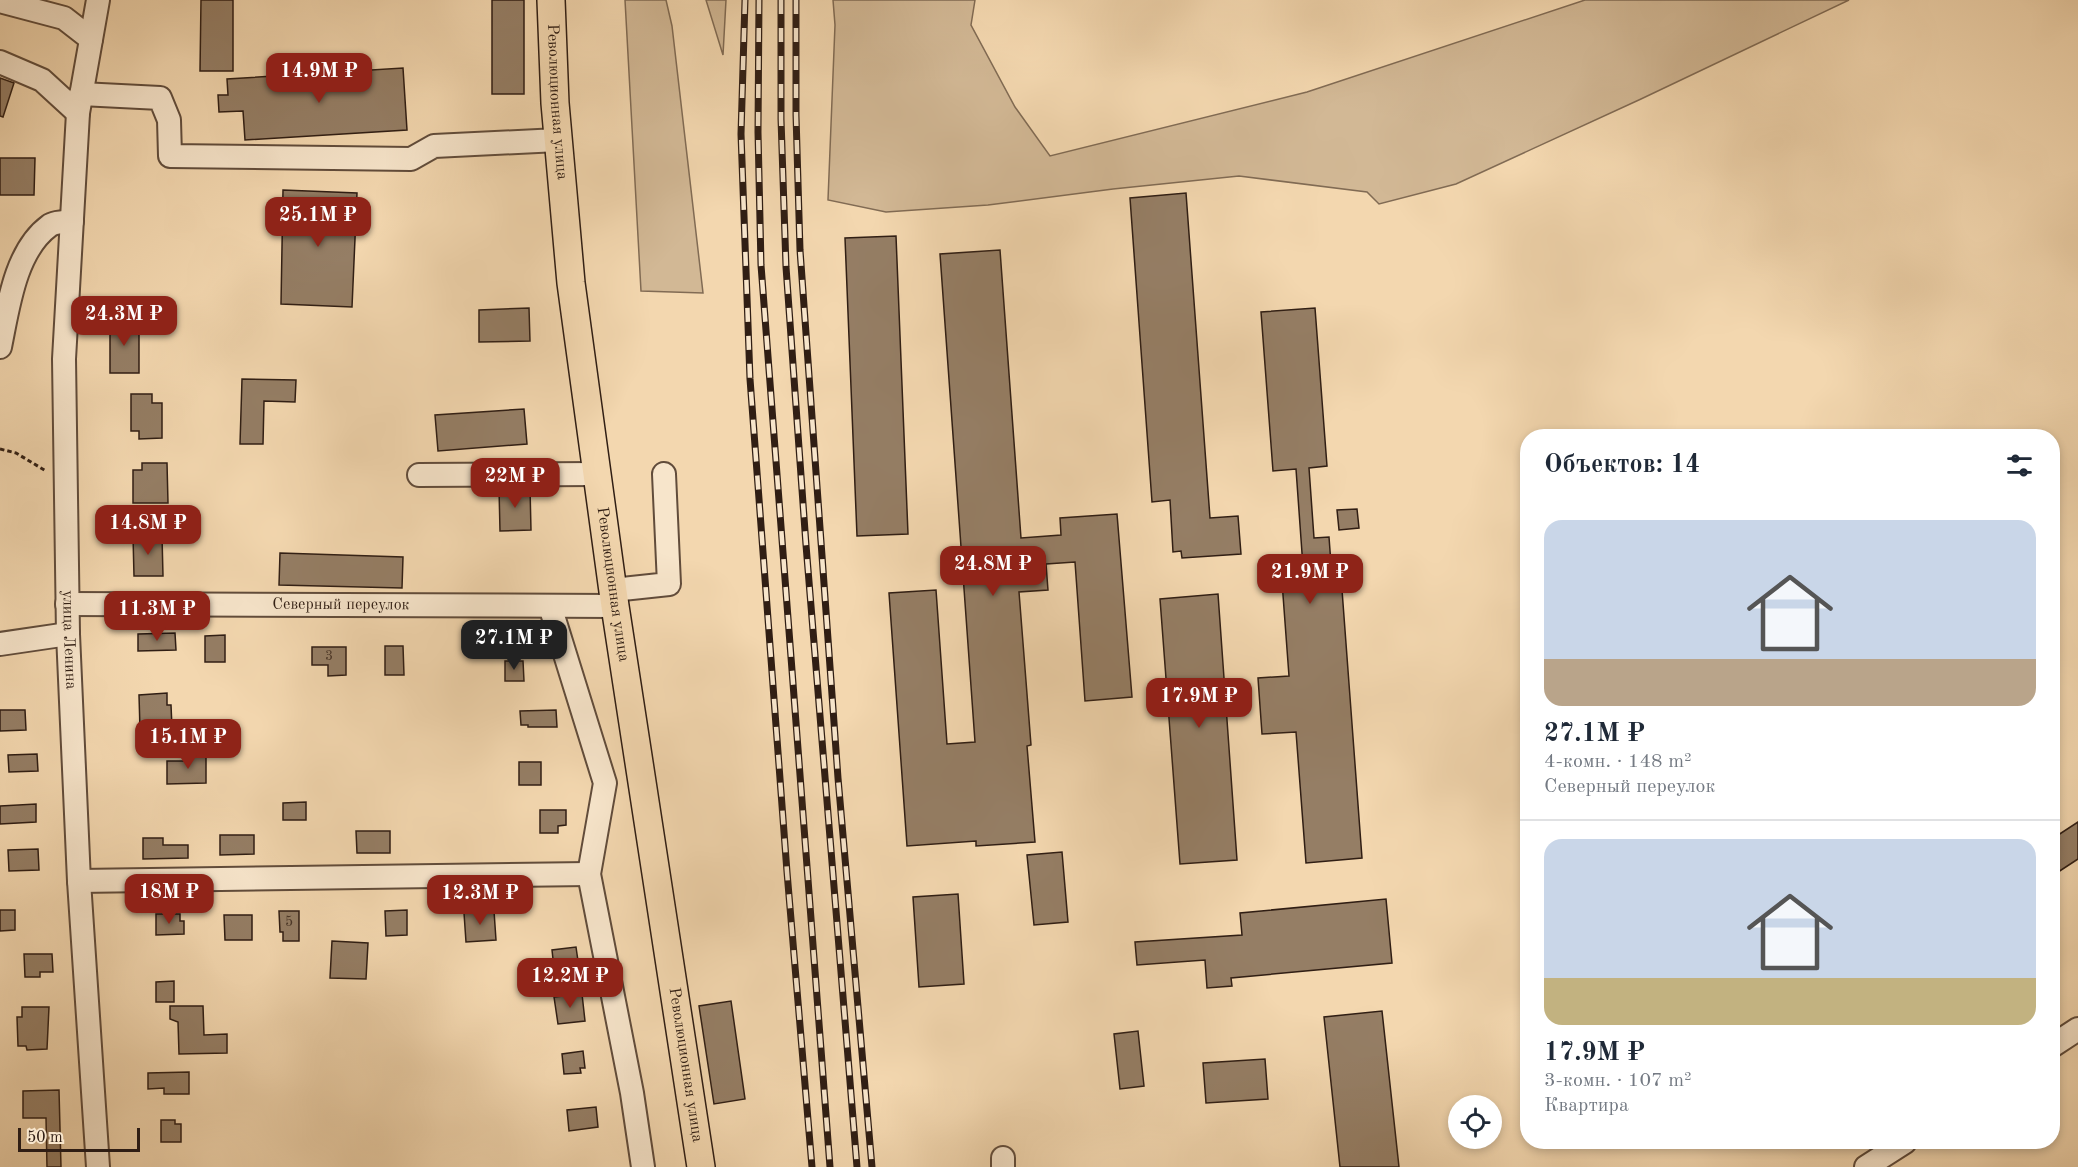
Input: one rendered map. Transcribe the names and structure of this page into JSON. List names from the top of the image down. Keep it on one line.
{"streets":{"main road":["Революционная улица"],"street":["Северный переулок","улица Ленина"]},"crossings":[["Революционная улица","Северный переулок"],["Северный переулок","улица Ленина"]],"house_numbers":["3","5"],"scale_bar":"50 m","page":{"price":["14.9M ₽","25.1M ₽","24.3M ₽","22M ₽","14.8M ₽","24.8M ₽","21.9M ₽","11.3M ₽","27.1M ₽","17.9M ₽","15.1M ₽","18M ₽","12.3M ₽","12.2M ₽"],"heading":"Объектов: 14","list":[{"name":"27.1M ₽","note":"4-комн. · 148 m² · Северный переулок"},{"name":"17.9M ₽","note":"3-комн. · 107 m² · Квартира"}],"scale":"50 m"}}
